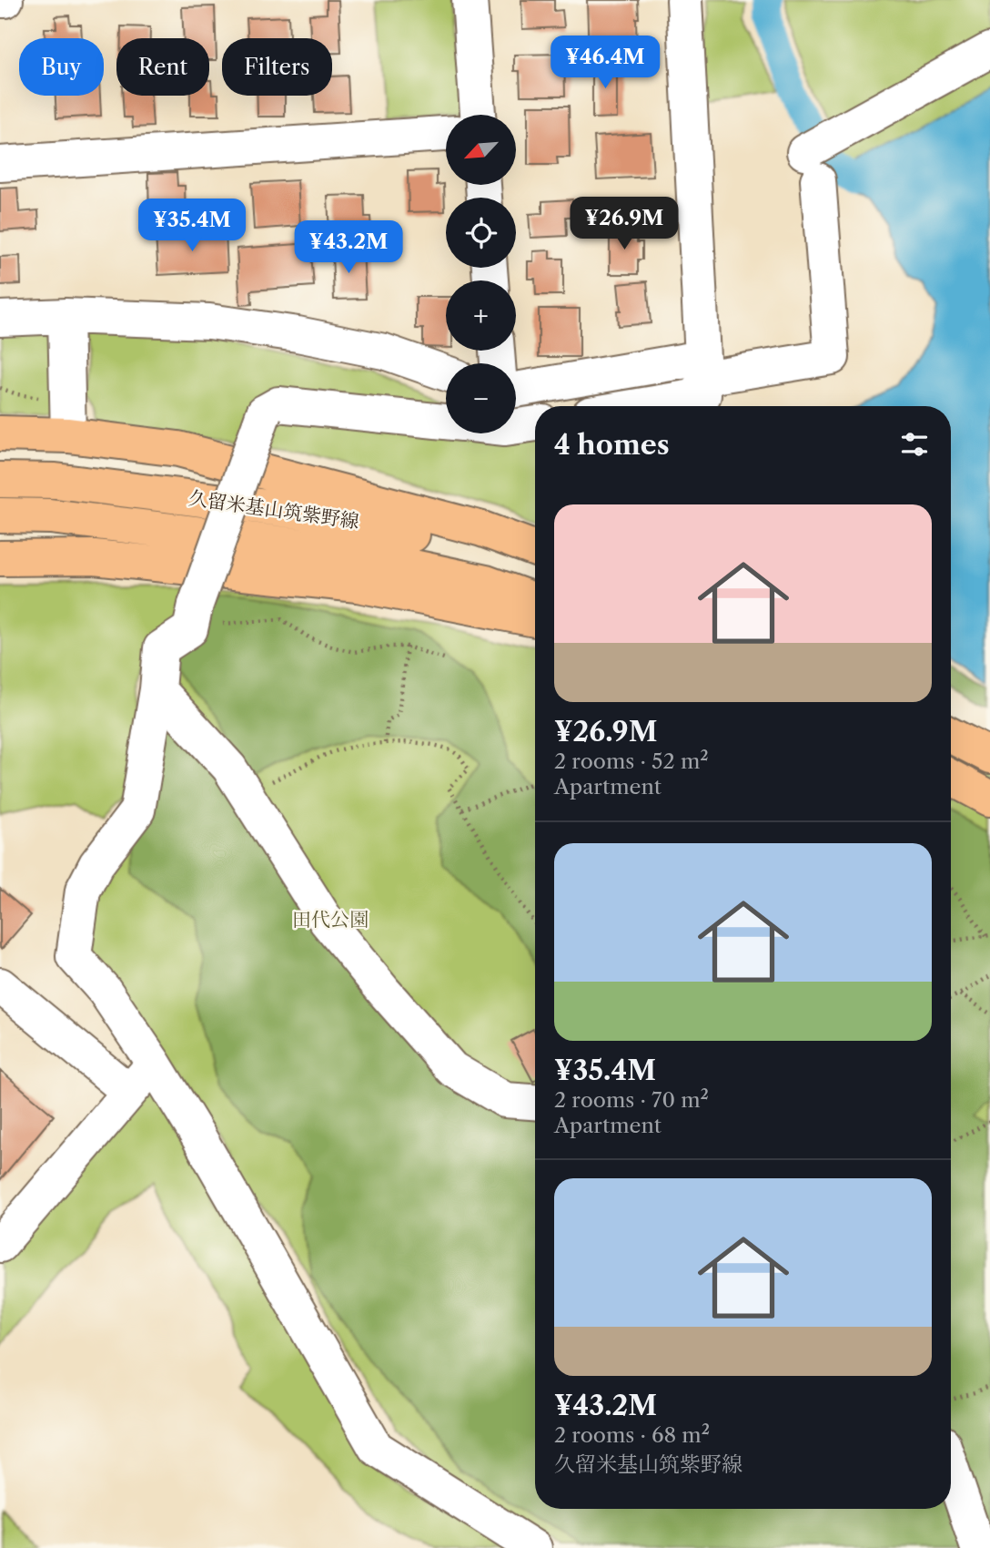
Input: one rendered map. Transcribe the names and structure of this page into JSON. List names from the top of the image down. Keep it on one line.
{"streets":{"main road":["久留米基山筑紫野線"]},"parks":["田代公園"],"north":"bottom left","page":{"price":["¥46.4M","¥26.9M","¥35.4M","¥43.2M"],"chip":["Buy","Rent","Filters"],"map_buttons":["+","−"],"heading":"4 homes","list":[{"name":"¥26.9M","note":"2 rooms · 52 m² · Apartment"},{"name":"¥35.4M","note":"2 rooms · 70 m² · Apartment"},{"name":"¥43.2M","note":"2 rooms · 68 m² · 久留米基山筑紫野線"}]}}
